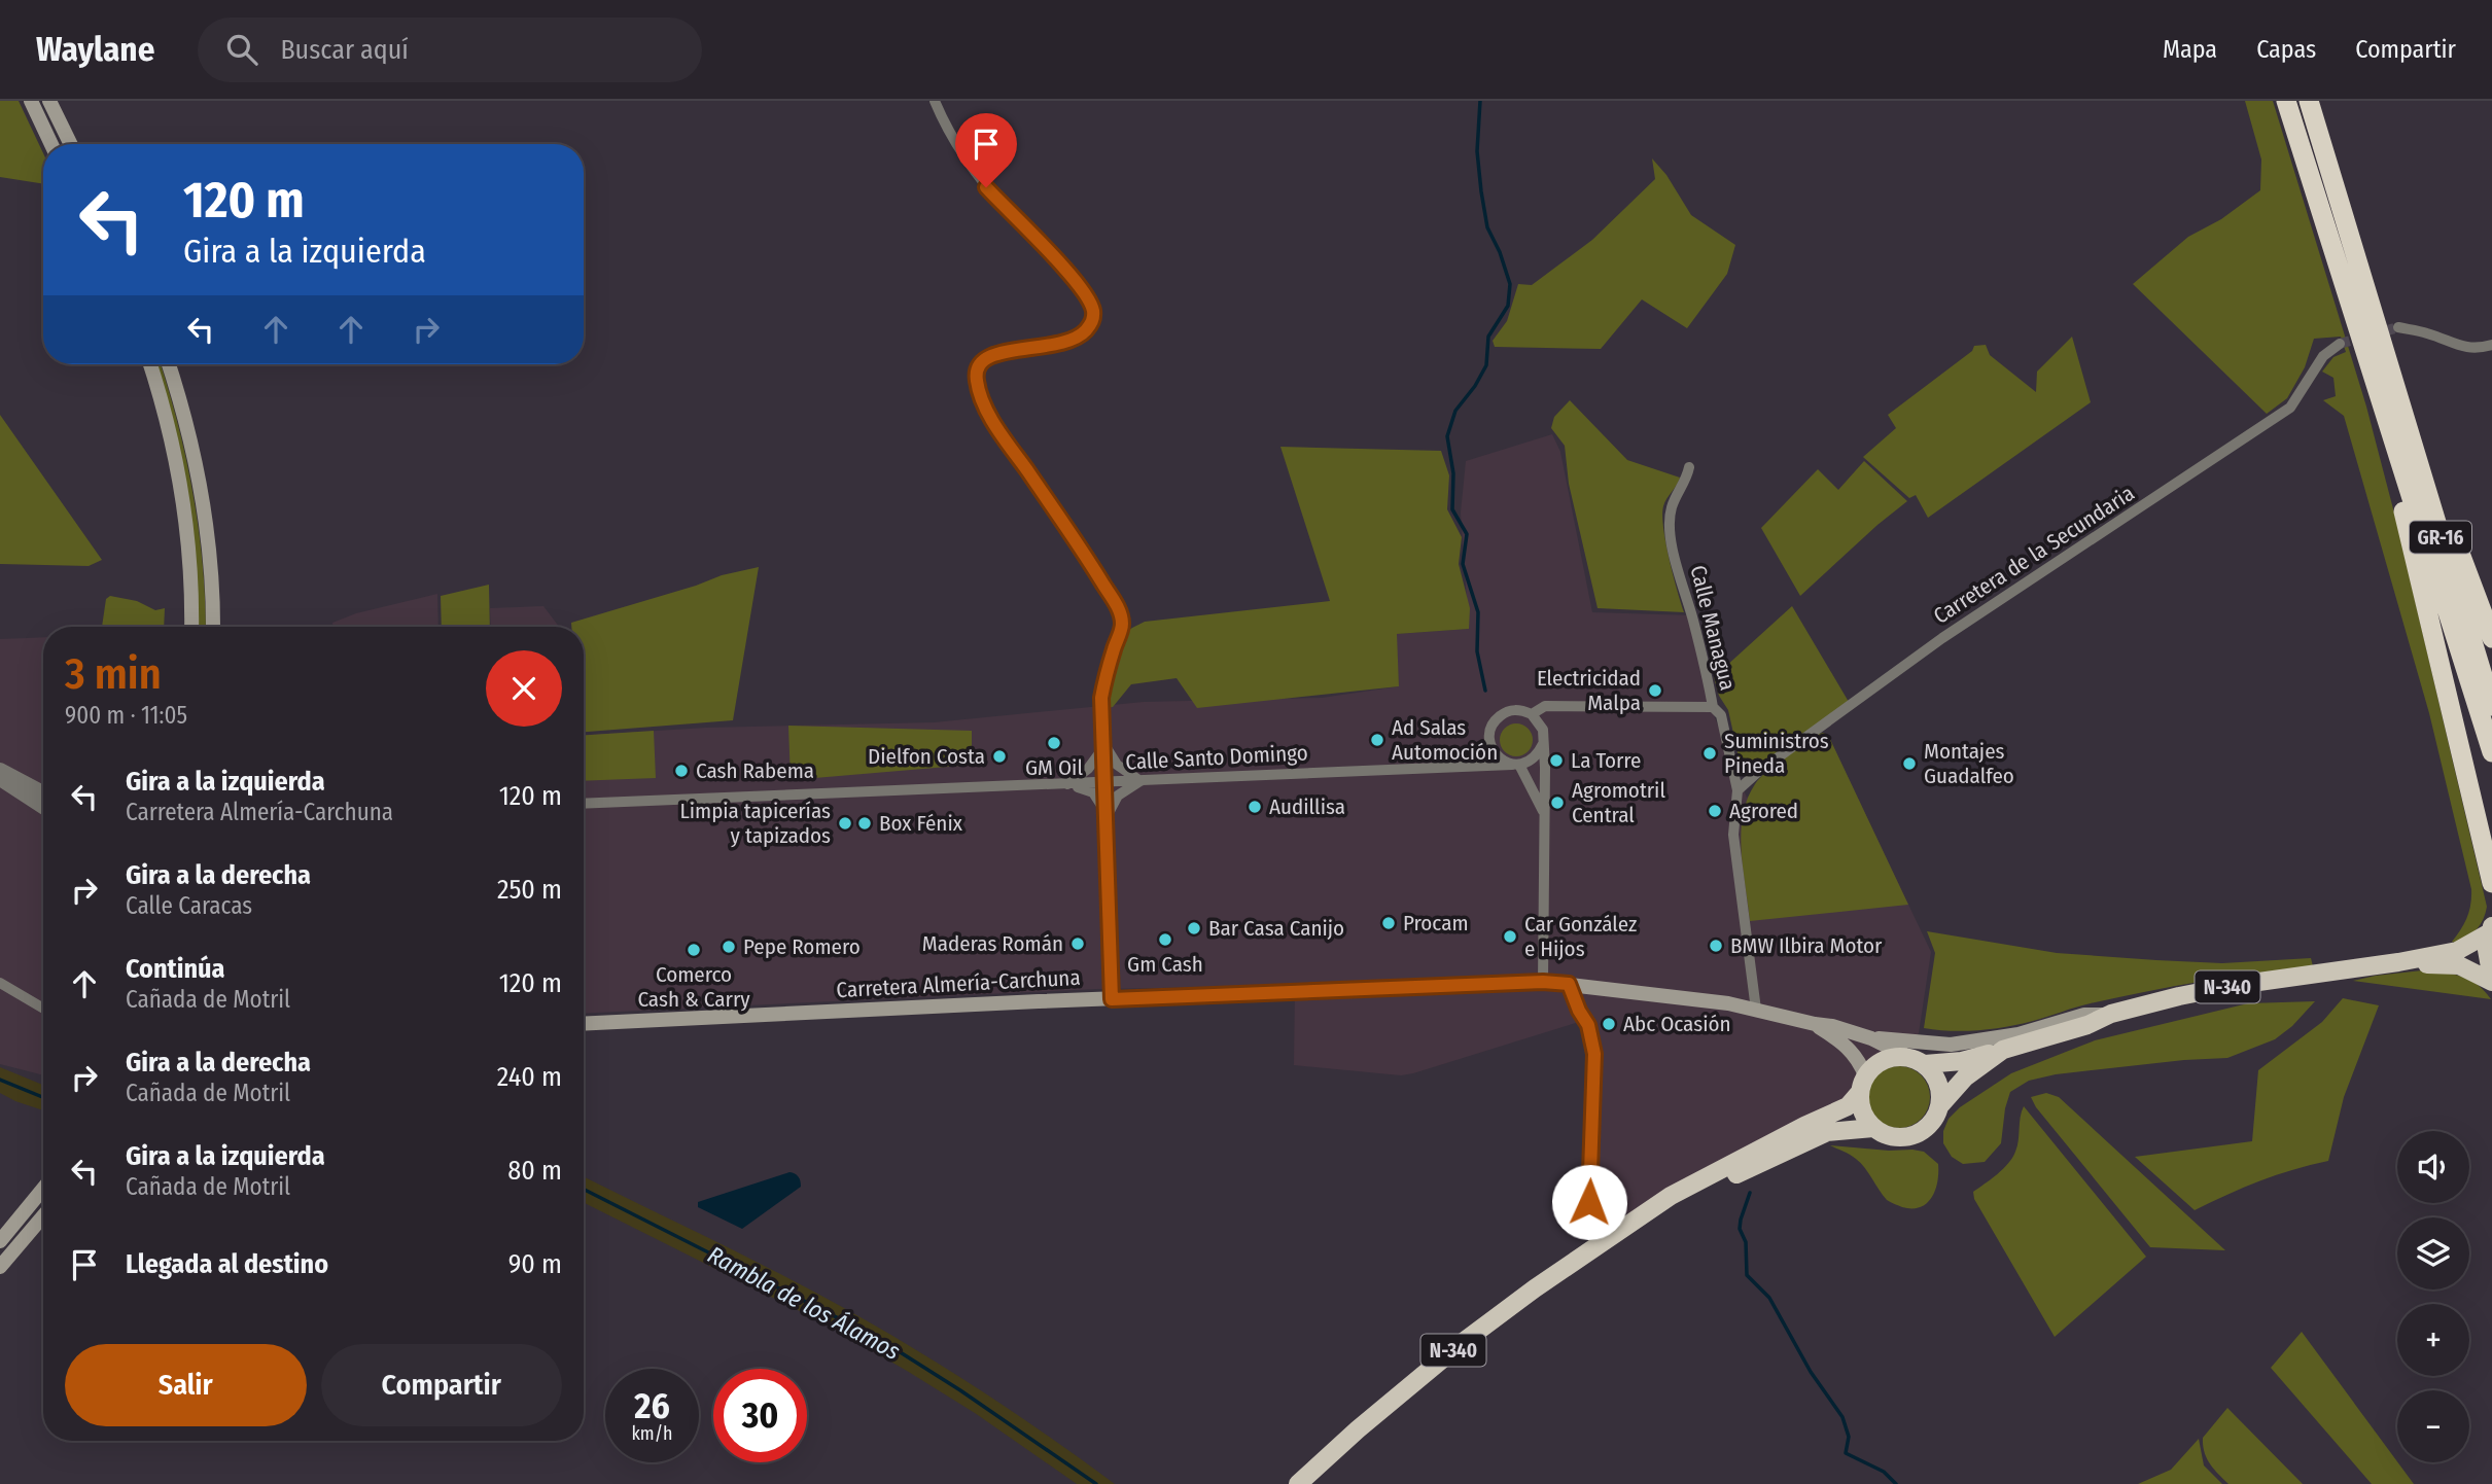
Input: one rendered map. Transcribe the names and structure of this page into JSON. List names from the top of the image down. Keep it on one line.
{"streets":{"highway":["GR-16","N-340"],"main road":["Carretera Almería-Carchuna"],"street":["Carretera de la Secundaria","Calle Managua","Calle Santo Domingo"]},"crossings":[["Calle Managua","Calle Santo Domingo"]],"water":["Rambla de los Álamos"],"places":["Electricidad Malpa","Ad Salas Automoción","GM Oil","Suministros Pineda","Dielfon Costa","La Torre","Montajes Guadalfeo","Cash Rabema","Agromotril Central","Audillisa","Agrored","Limpia tapicerías y tapizados","Box Fénix","Procam","Bar Casa Canijo","Car González e Hijos","Gm Cash","Maderas Román","BMW Ilbira Motor","Pepe Romero","Comerco Cash & Carry","Abc Ocasión"],"page":{"header":"Waylane","search":"Buscar aquí","nav":["Mapa","Capas","Compartir"],"turn":["120 m","Gira a la izquierda"],"heading":["3 min","900 m · 11:05"],"list":[{"name":"Gira a la izquierda","note":"Carretera Almería-Carchuna","value":"120 m"},{"name":"Gira a la derecha","note":"Calle Caracas","value":"250 m"},{"name":"Continúa","note":"Cañada de Motril","value":"120 m"},{"name":"Gira a la derecha","note":"Cañada de Motril","value":"240 m"},{"name":"Gira a la izquierda","note":"Cañada de Motril","value":"80 m"},{"name":"Llegada al destino","value":"90 m"}],"map_buttons":["+","−"],"buttons":["Salir","Compartir"],"speed":"26 km/h","limit":"30"}}
